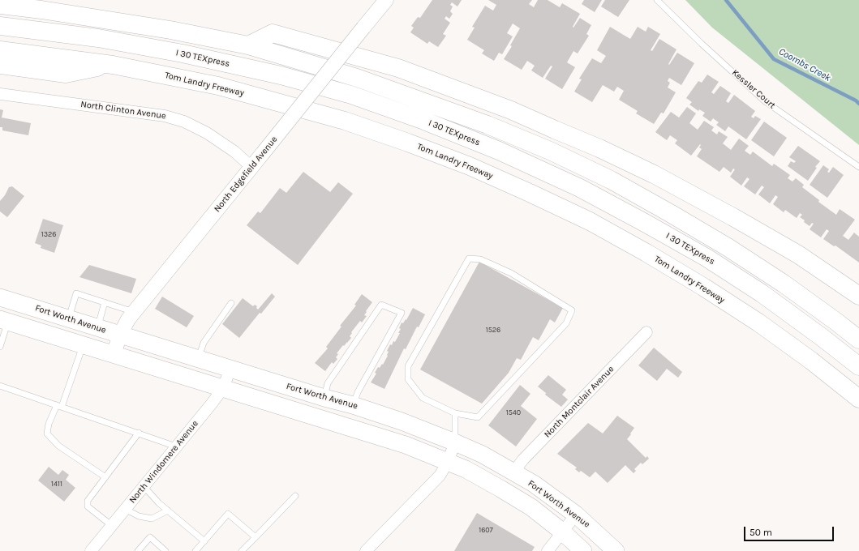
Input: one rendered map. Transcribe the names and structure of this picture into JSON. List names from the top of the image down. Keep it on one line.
{"streets":{"highway":["I 30 TEXpress","Tom Landry Freeway"],"main road":["Fort Worth Avenue"],"street":["North Clinton Avenue","North Edgefield Avenue","North Montclair Avenue","North Windomere Avenue"],"lane":["Kessler Court"]},"crossings":[["North Clinton Avenue","North Edgefield Avenue"],["North Edgefield Avenue","Fort Worth Avenue"],["Fort Worth Avenue","North Montclair Avenue"],["Fort Worth Avenue","North Windomere Avenue"]],"water":["Coombs Creek"],"house_numbers":["1326","1526","1540","1411","1607"],"scale_bar":"50 m"}
